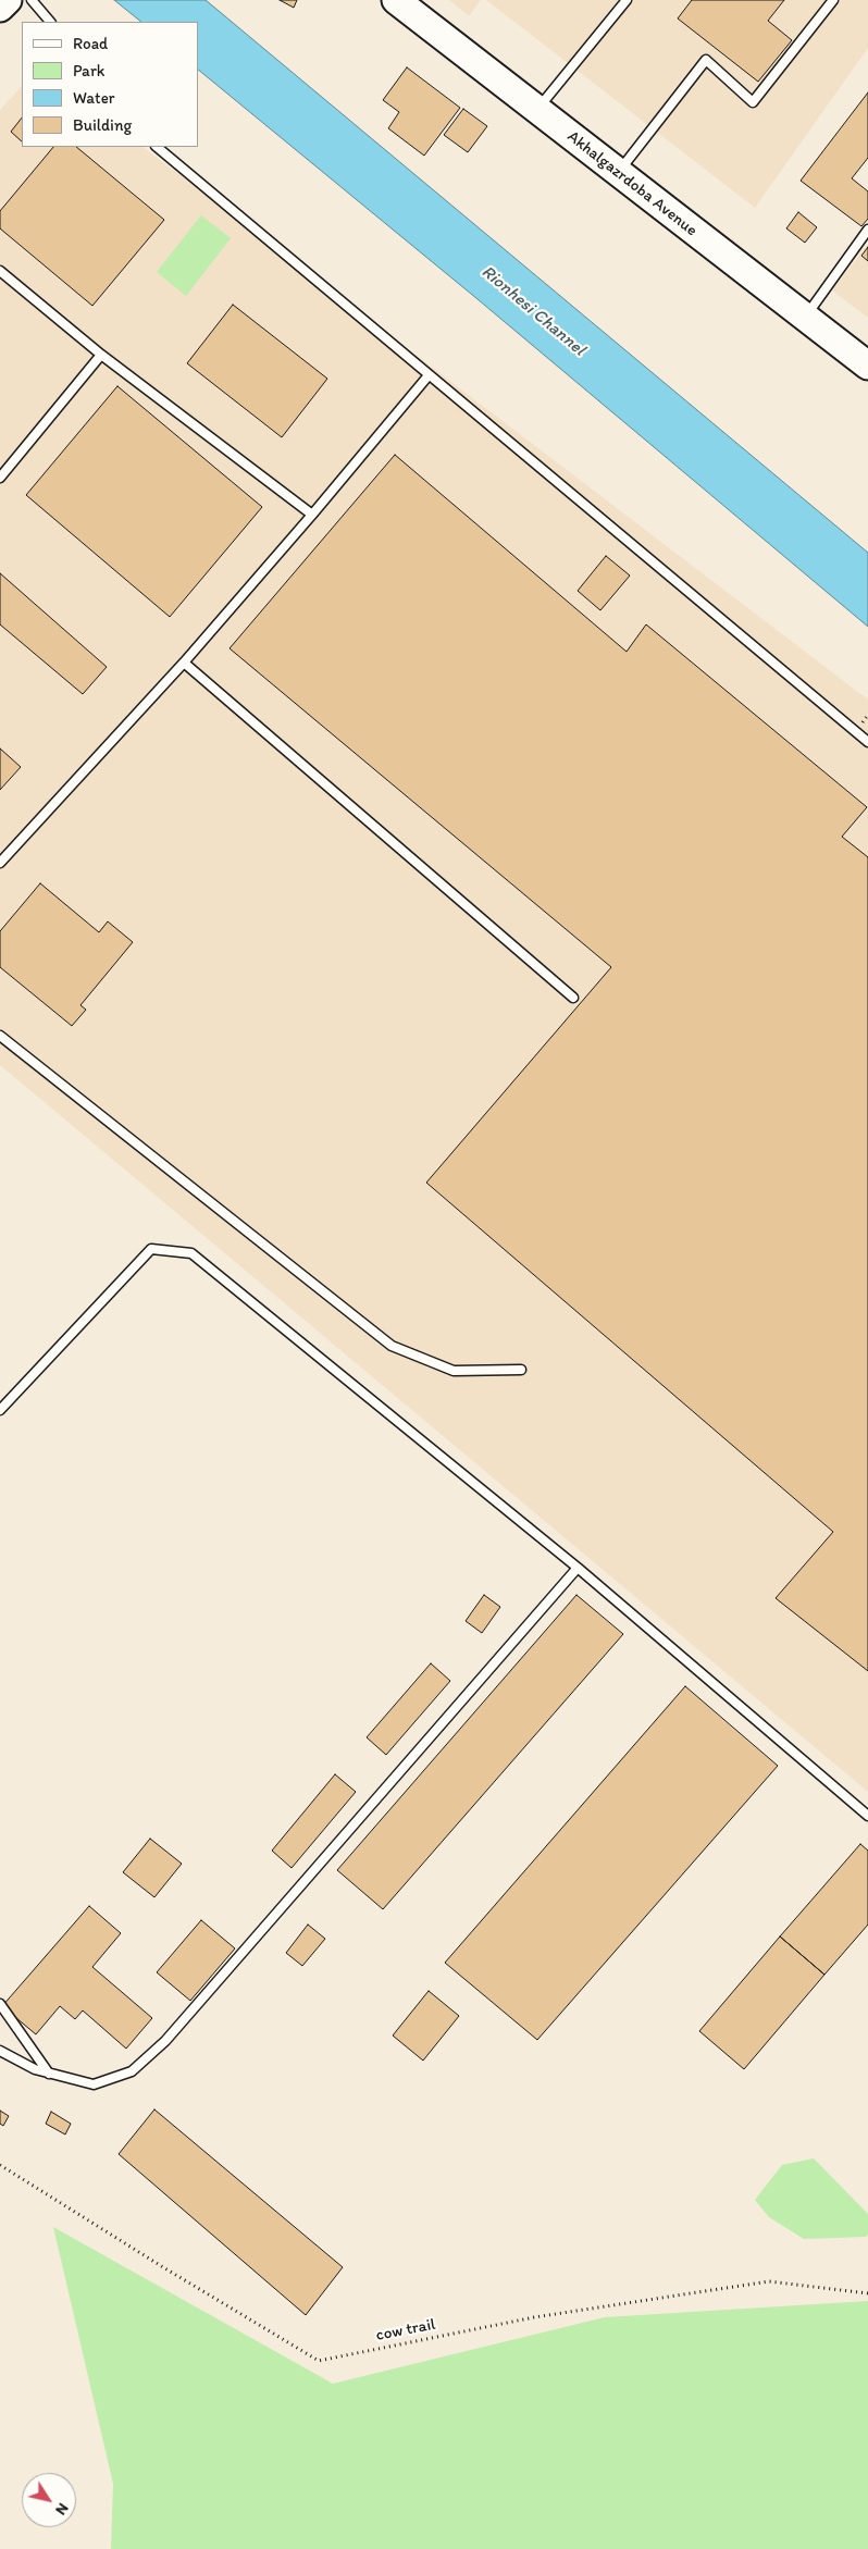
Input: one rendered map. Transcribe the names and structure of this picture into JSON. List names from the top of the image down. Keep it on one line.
{"streets":{"main road":["Akhalgazrdoba Avenue"],"path":["cow trail"]},"water":["Rionhesi Channel"],"legend":["Road","Park","Water","Building"],"north":"bottom right"}
